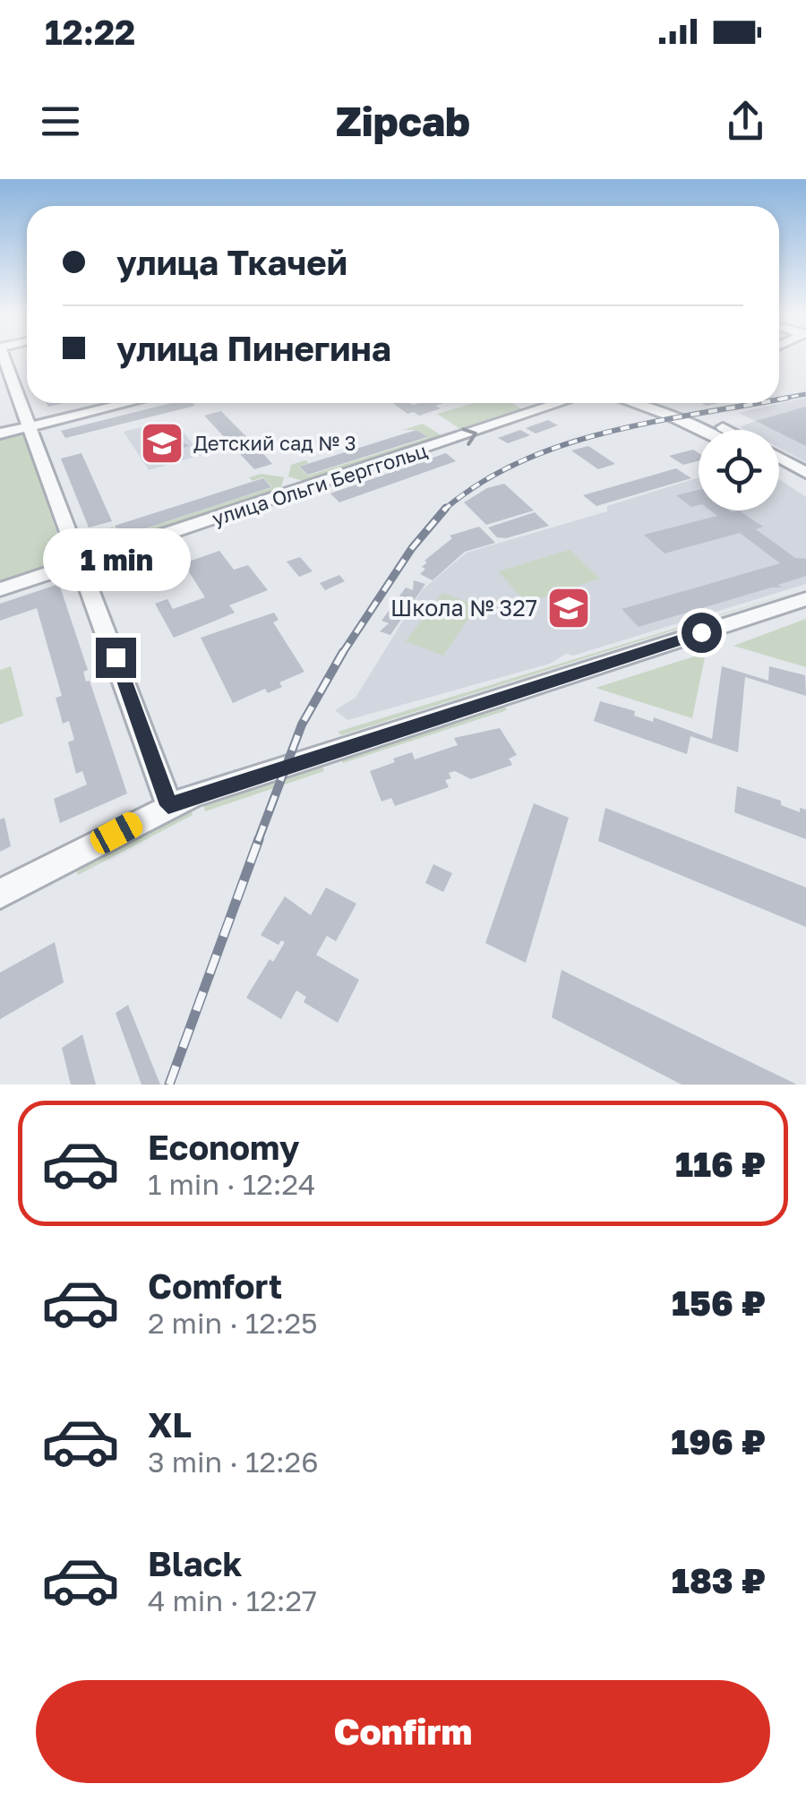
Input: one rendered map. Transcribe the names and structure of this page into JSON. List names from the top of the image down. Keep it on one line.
{"streets":{"street":["улица Ольги Берггольц"]},"one_way":["улица Ольги Берггольц"],"places":{"school or university":["Детский сад № 3","Школа № 327"]},"page":{"status":"12:22","header":"Zipcab","banner":["улица Ткачей","улица Пинегина"],"bubble":"1 min","list":[{"name":"Economy","note":"1 min · 12:24","value":"116 ₽"},{"name":"Comfort","note":"2 min · 12:25","value":"156 ₽"},{"name":"XL","note":"3 min · 12:26","value":"196 ₽"},{"name":"Black","note":"4 min · 12:27","value":"183 ₽"}],"buttons":"Confirm"}}
